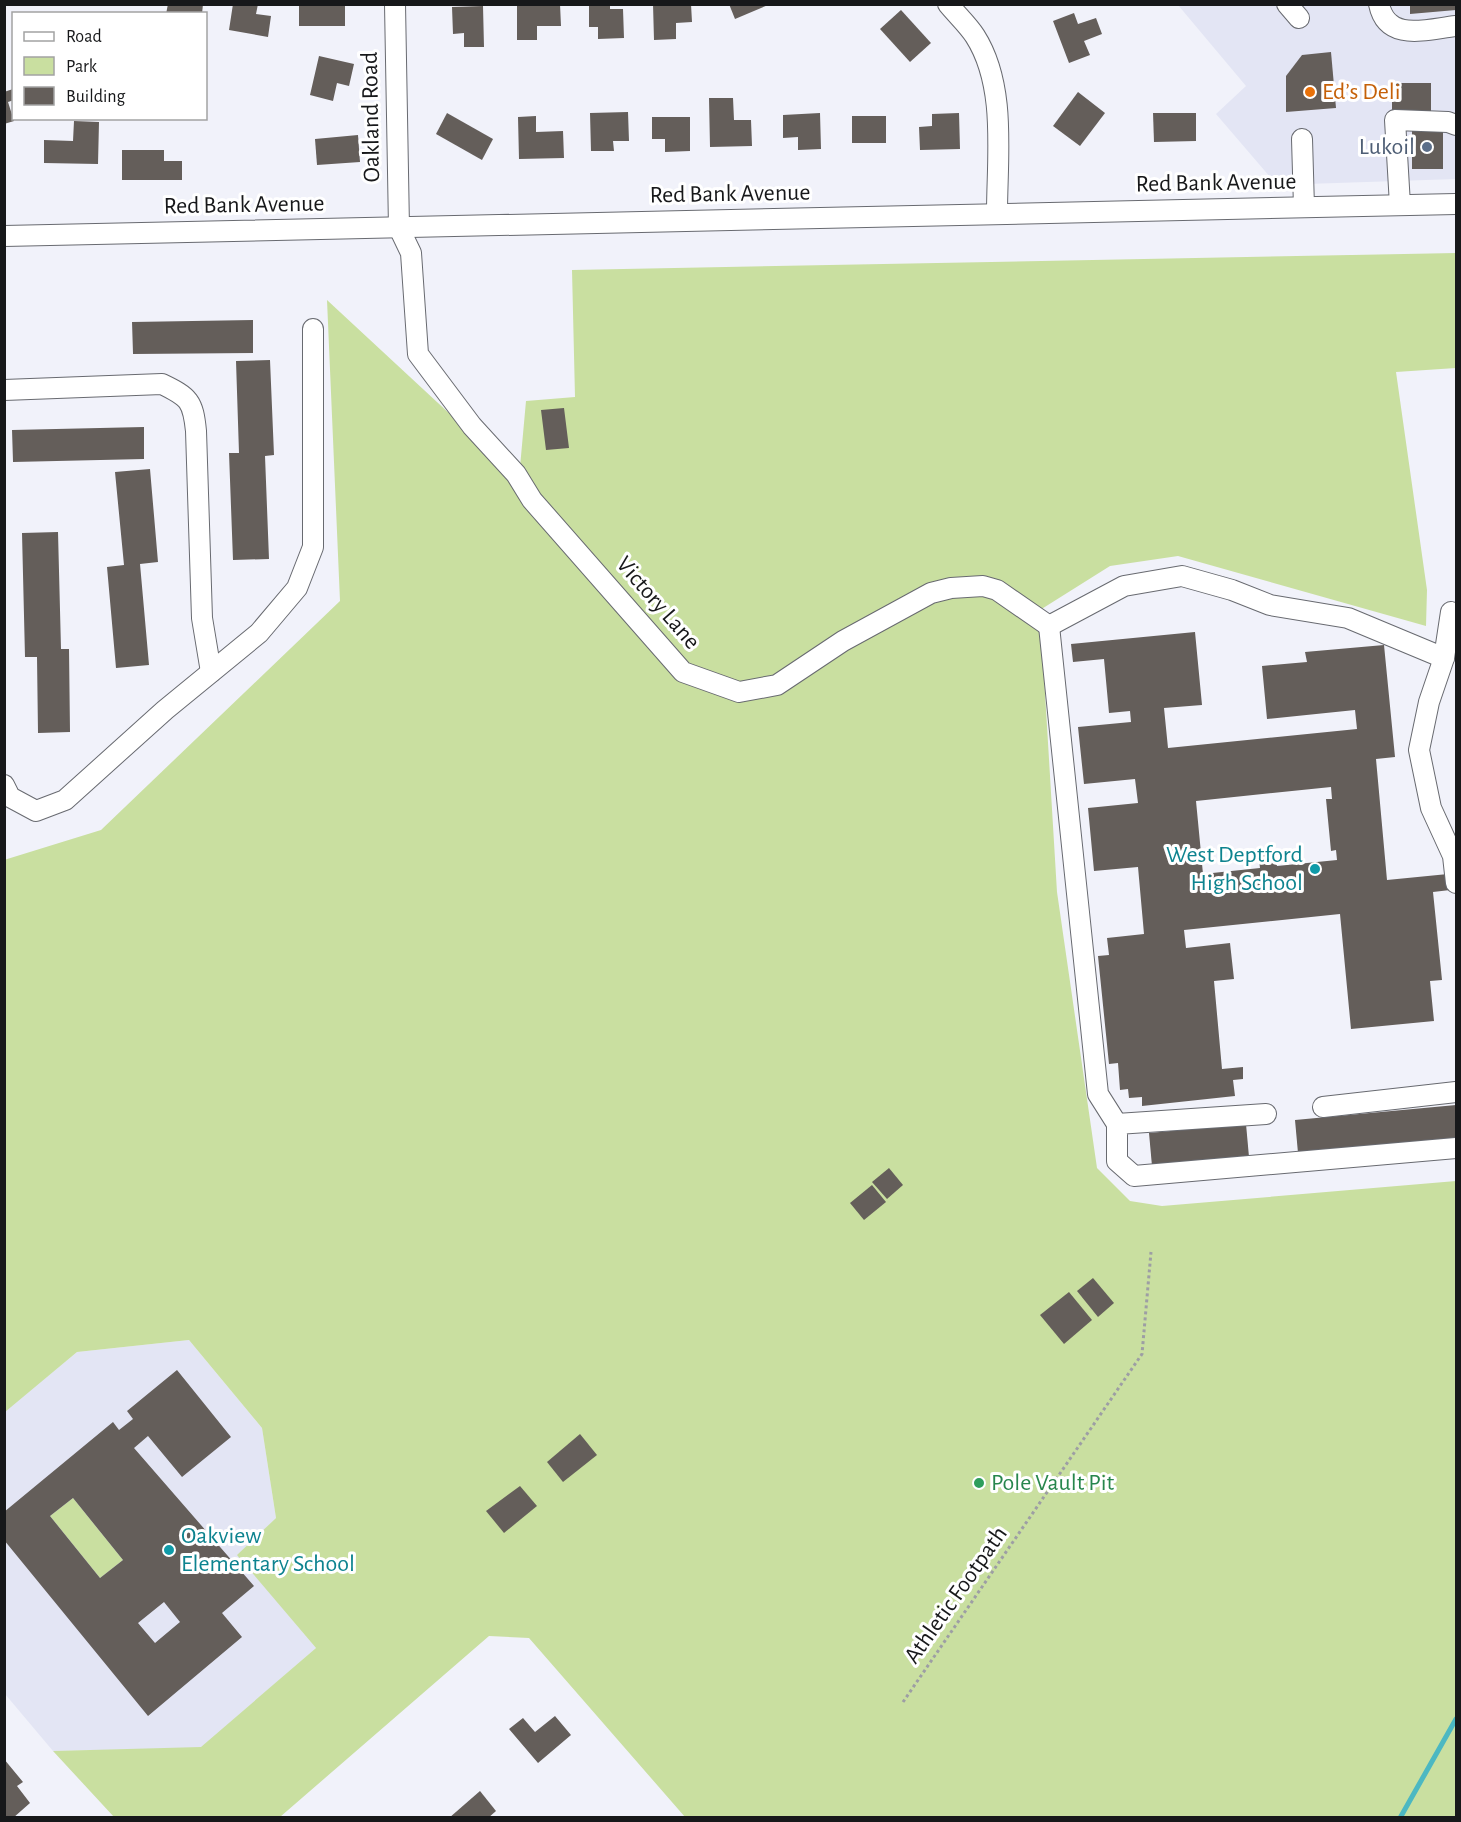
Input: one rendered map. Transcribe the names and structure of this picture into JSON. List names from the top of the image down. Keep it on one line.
{"streets":{"street":["Oakland Road","Red Bank Avenue","Victory Lane"],"path":["Athletic Footpath"]},"crossings":[["Oakland Road","Red Bank Avenue"],["Oakland Road","Victory Lane"],["Red Bank Avenue","Victory Lane"]],"places":["Ed’s Deli","Lukoil","West Deptford High School","Pole Vault Pit","Oakview Elementary School"],"legend":["Road","Park","Building"]}
